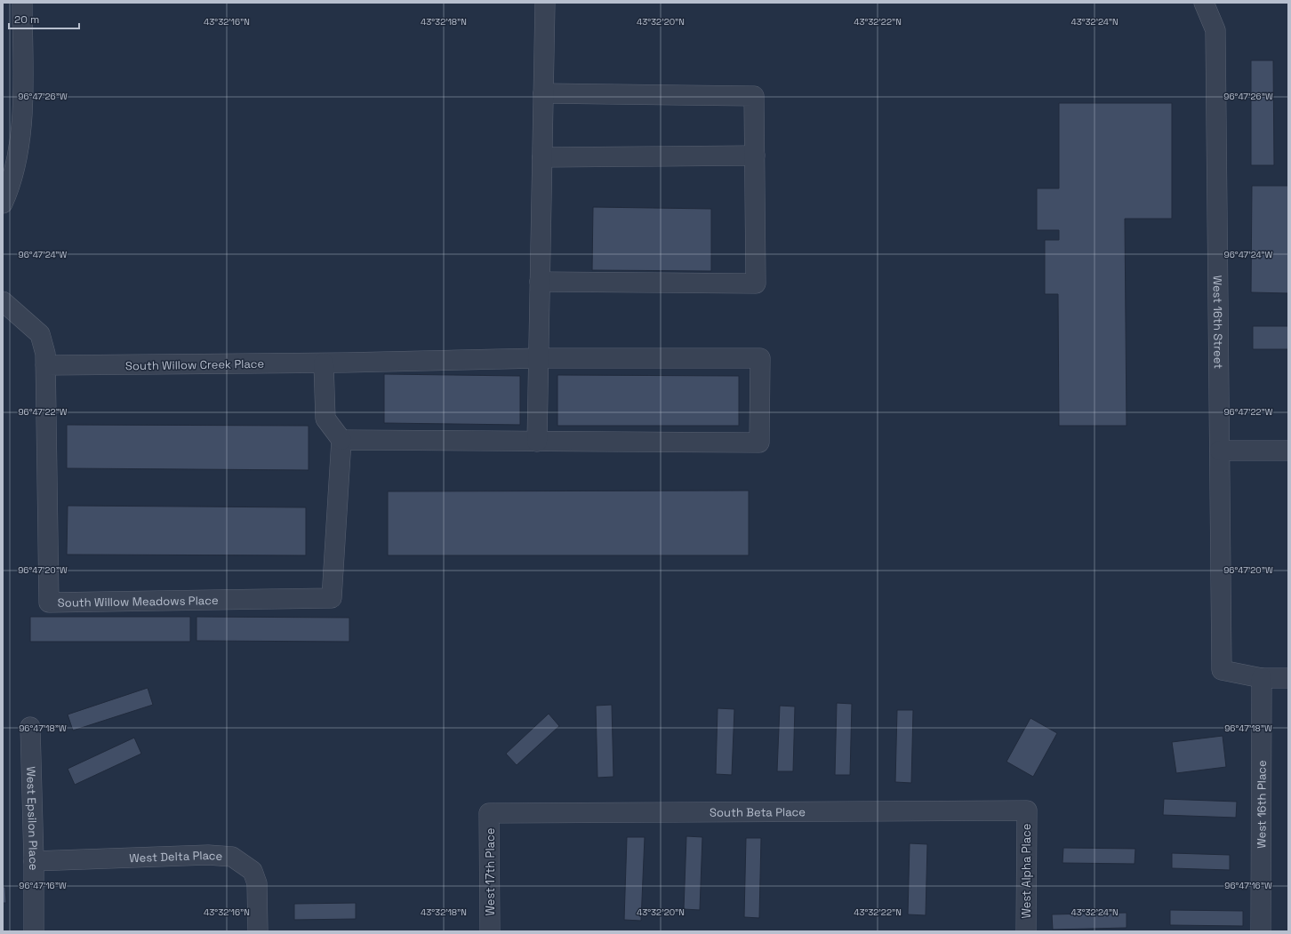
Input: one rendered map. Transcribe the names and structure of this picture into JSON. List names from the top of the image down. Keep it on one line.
{"streets":{"street":["West 16th Street","South Willow Creek Place","South Willow Meadows Place","West 16th Place","South Beta Place","West Epsilon Place","West Delta Place","West Alpha Place","West 17th Place"]},"crossings":[["West 16th Street","West 16th Place"],["South Willow Creek Place","South Willow Meadows Place"],["South Beta Place","West Alpha Place"],["South Beta Place","West 17th Place"],["West Epsilon Place","West Delta Place"]],"scale_bar":"20 m","coordinates":["43°32'16\"N","43°32'18\"N","43°32'20\"N","43°32'22\"N","43°32'24\"N","96°47'26\"W","96°47'24\"W","96°47'22\"W","96°47'20\"W","96°47'18\"W","96°47'16\"W"]}
